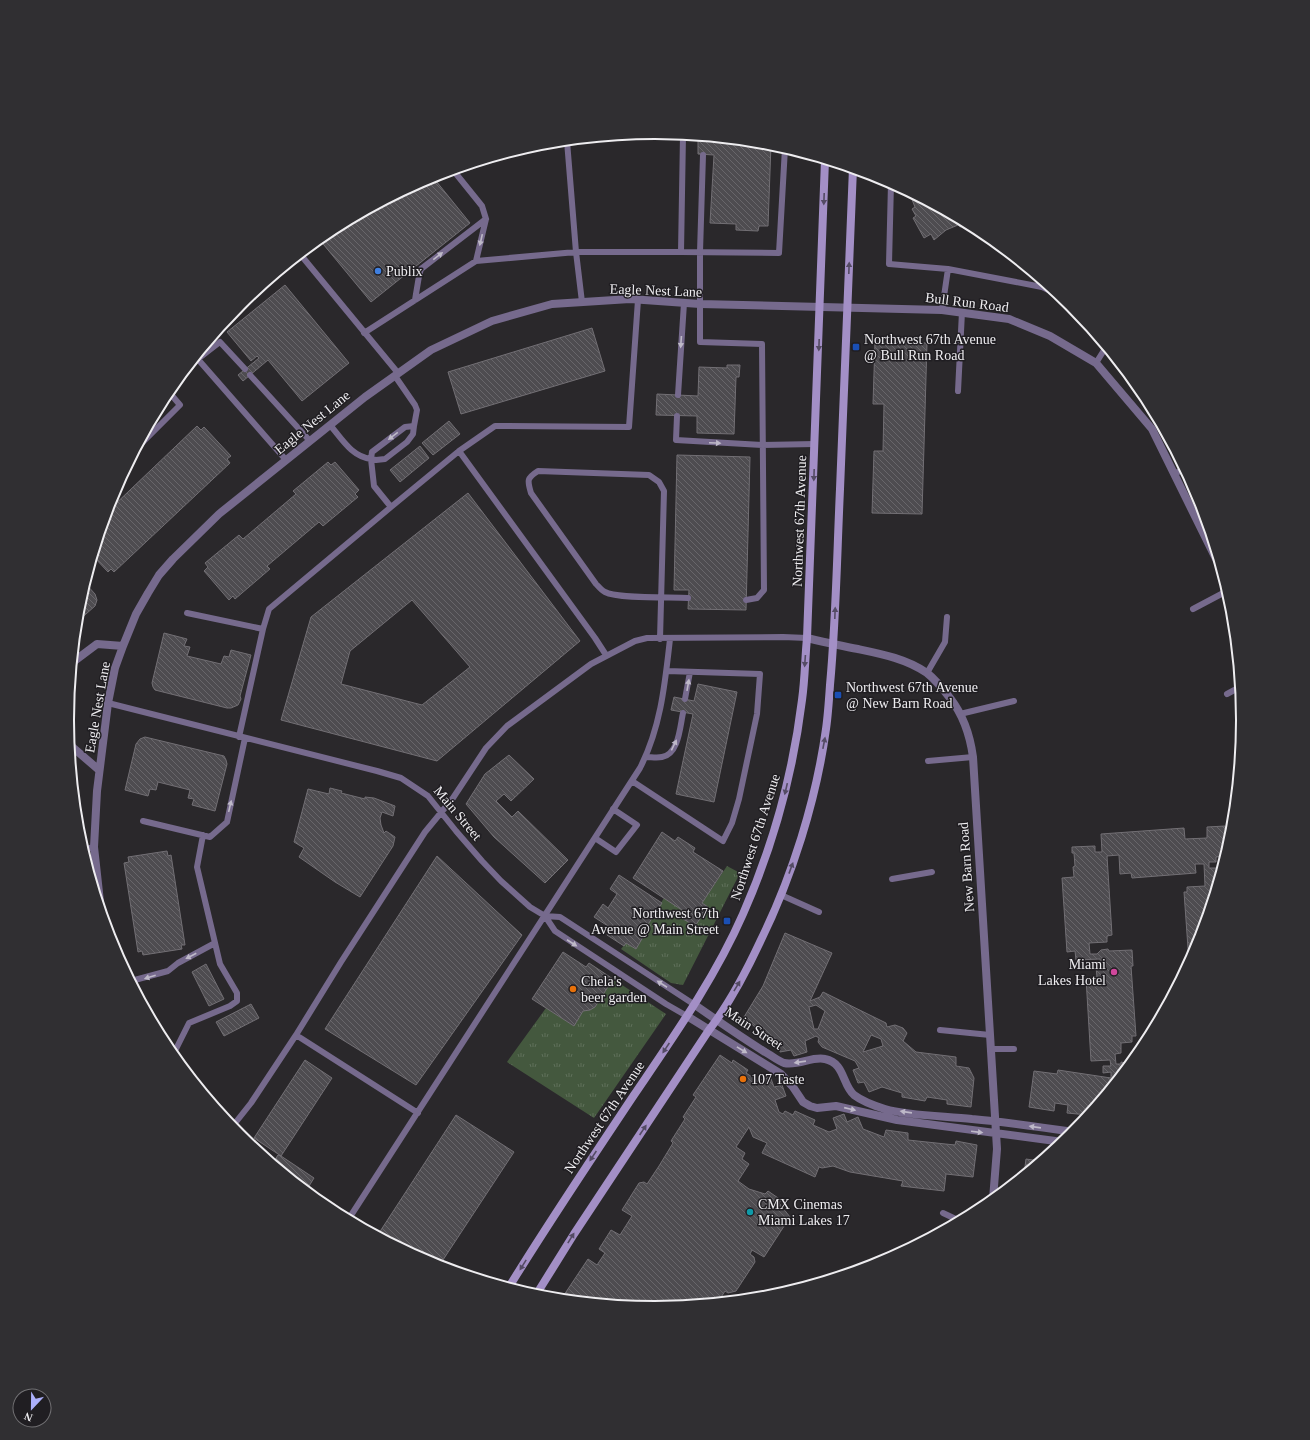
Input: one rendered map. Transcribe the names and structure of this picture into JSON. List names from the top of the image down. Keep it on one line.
{"streets":{"main road":["Northwest 67th Avenue"],"street":["Eagle Nest Lane","Bull Run Road","Main Street","New Barn Road"]},"crossings":[["Eagle Nest Lane","Bull Run Road"],["Eagle Nest Lane","Northwest 67th Avenue"],["Eagle Nest Lane","Main Street"],["Northwest 67th Avenue","Main Street"],["Northwest 67th Avenue","New Barn Road"],["Main Street","New Barn Road"]],"places":{"other":["Publix","Miami Lakes Hotel","Chela's beer garden","107 Taste","CMX Cinemas Miami Lakes 17"],"transit":["Northwest 67th Avenue @ Bull Run Road","Northwest 67th Avenue @ New Barn Road","Northwest 67th Avenue @ Main Street"]},"north":"bottom"}
